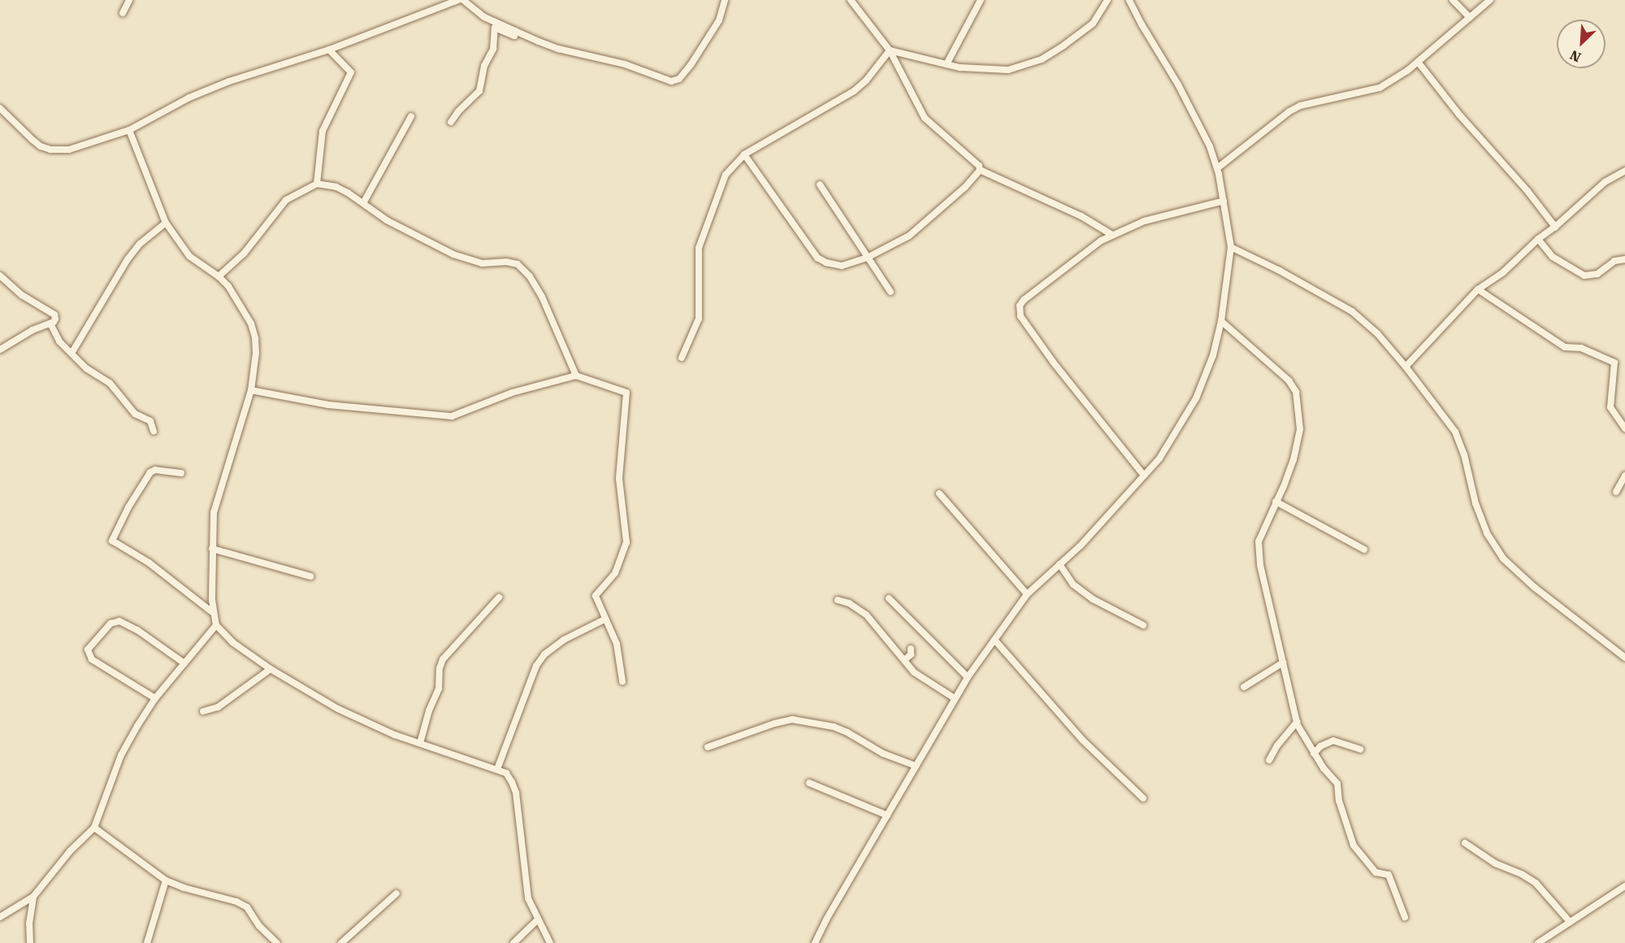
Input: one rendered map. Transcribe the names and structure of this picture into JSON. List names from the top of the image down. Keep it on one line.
{"north":"bottom left"}
